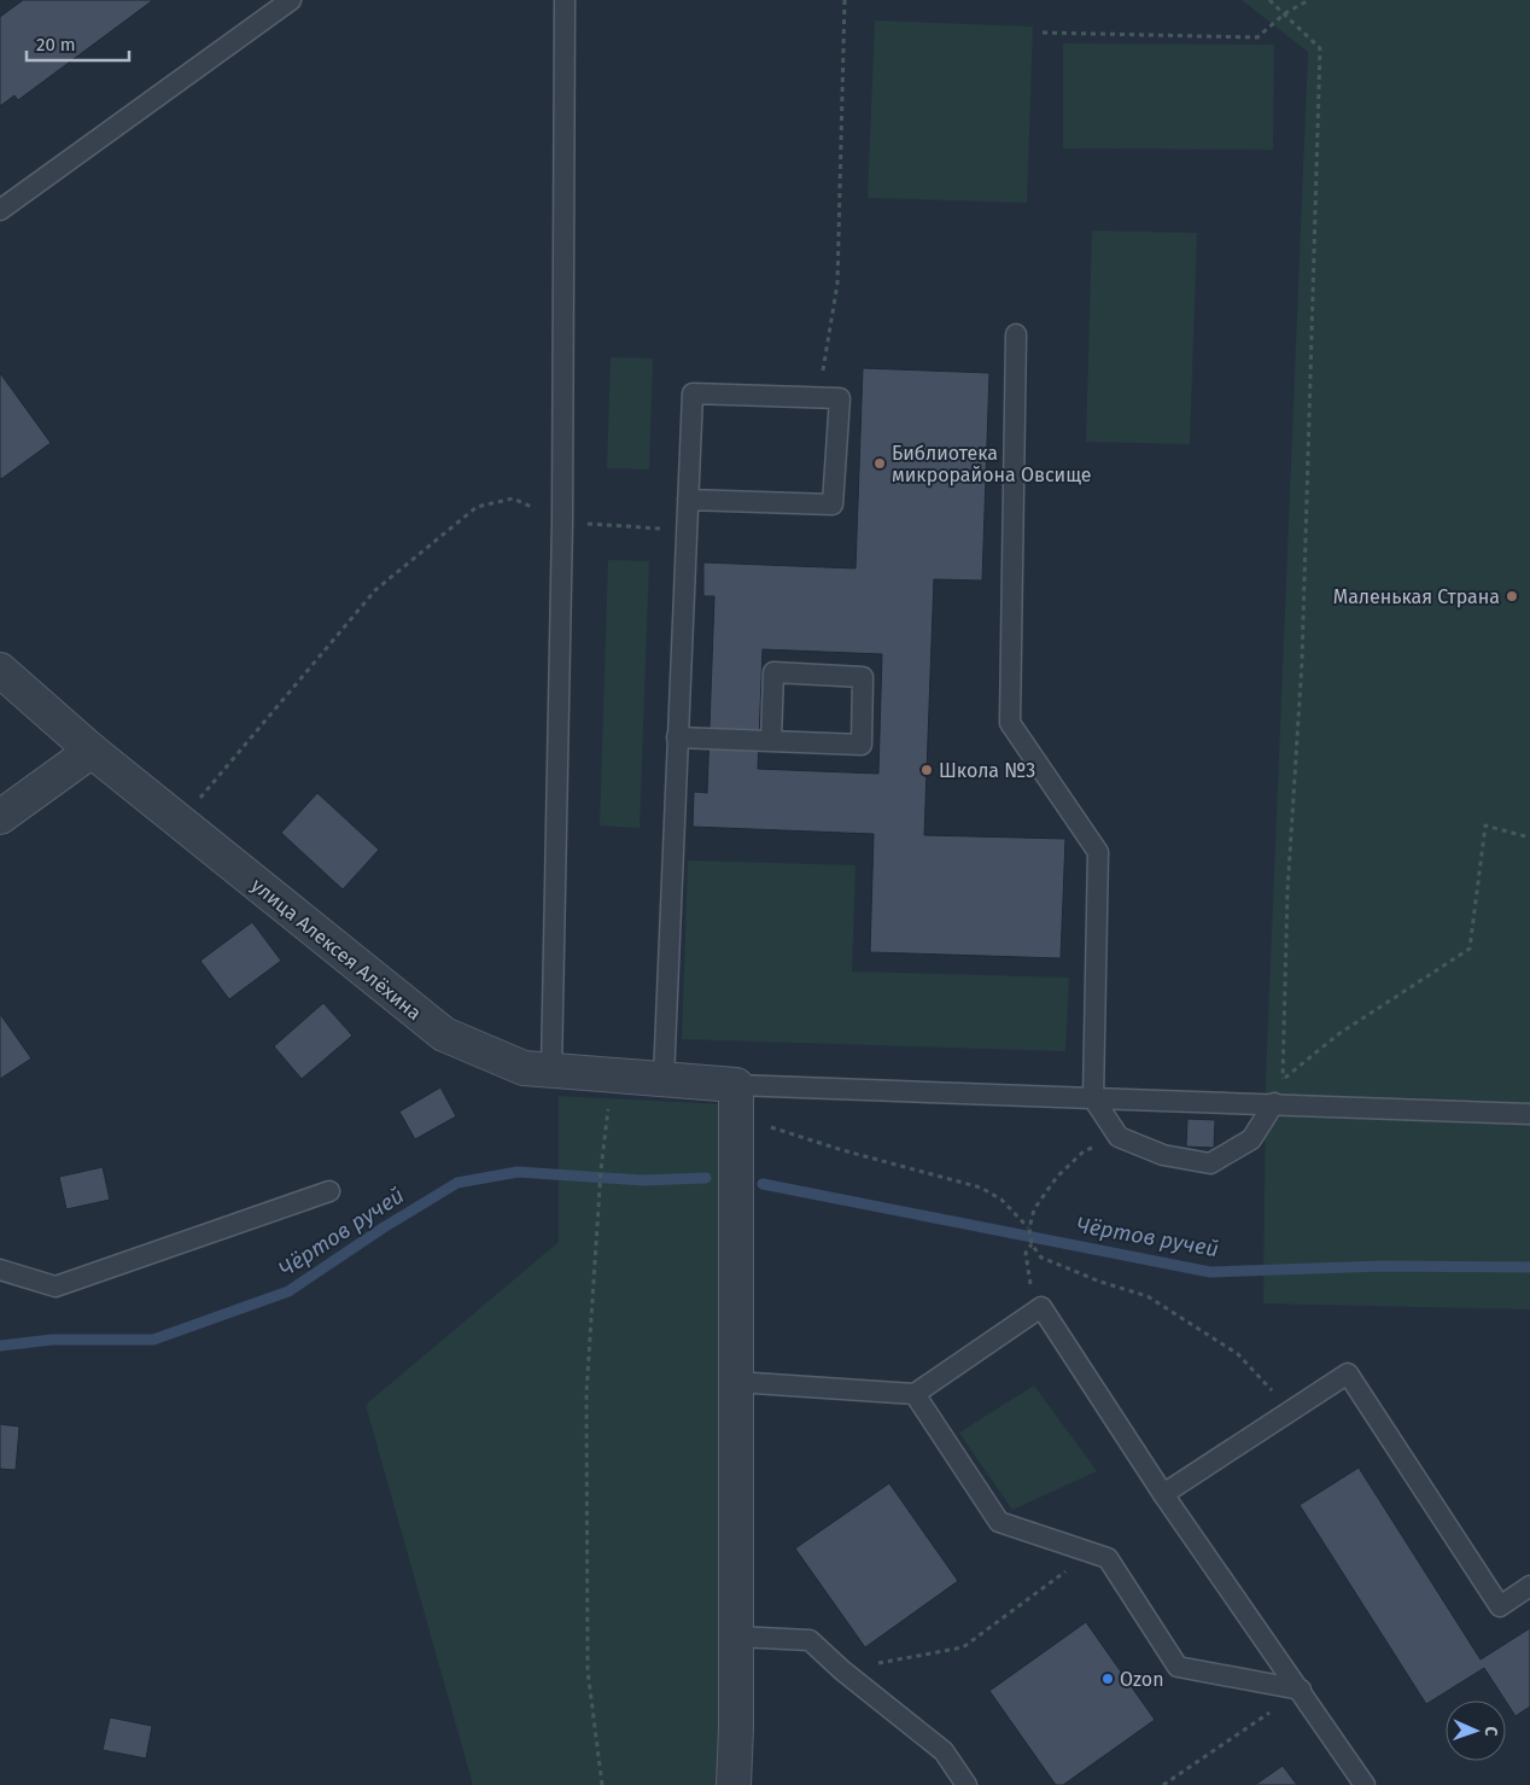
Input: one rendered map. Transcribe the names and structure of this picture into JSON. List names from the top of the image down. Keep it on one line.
{"streets":{"street":["улица Алексея Алёхина"]},"water":["Чёртов ручей"],"places":["Библиотека микрорайона Овсище","Маленькая Страна","Школа №3","Ozon"],"scale_bar":"20 m","north":"right"}
